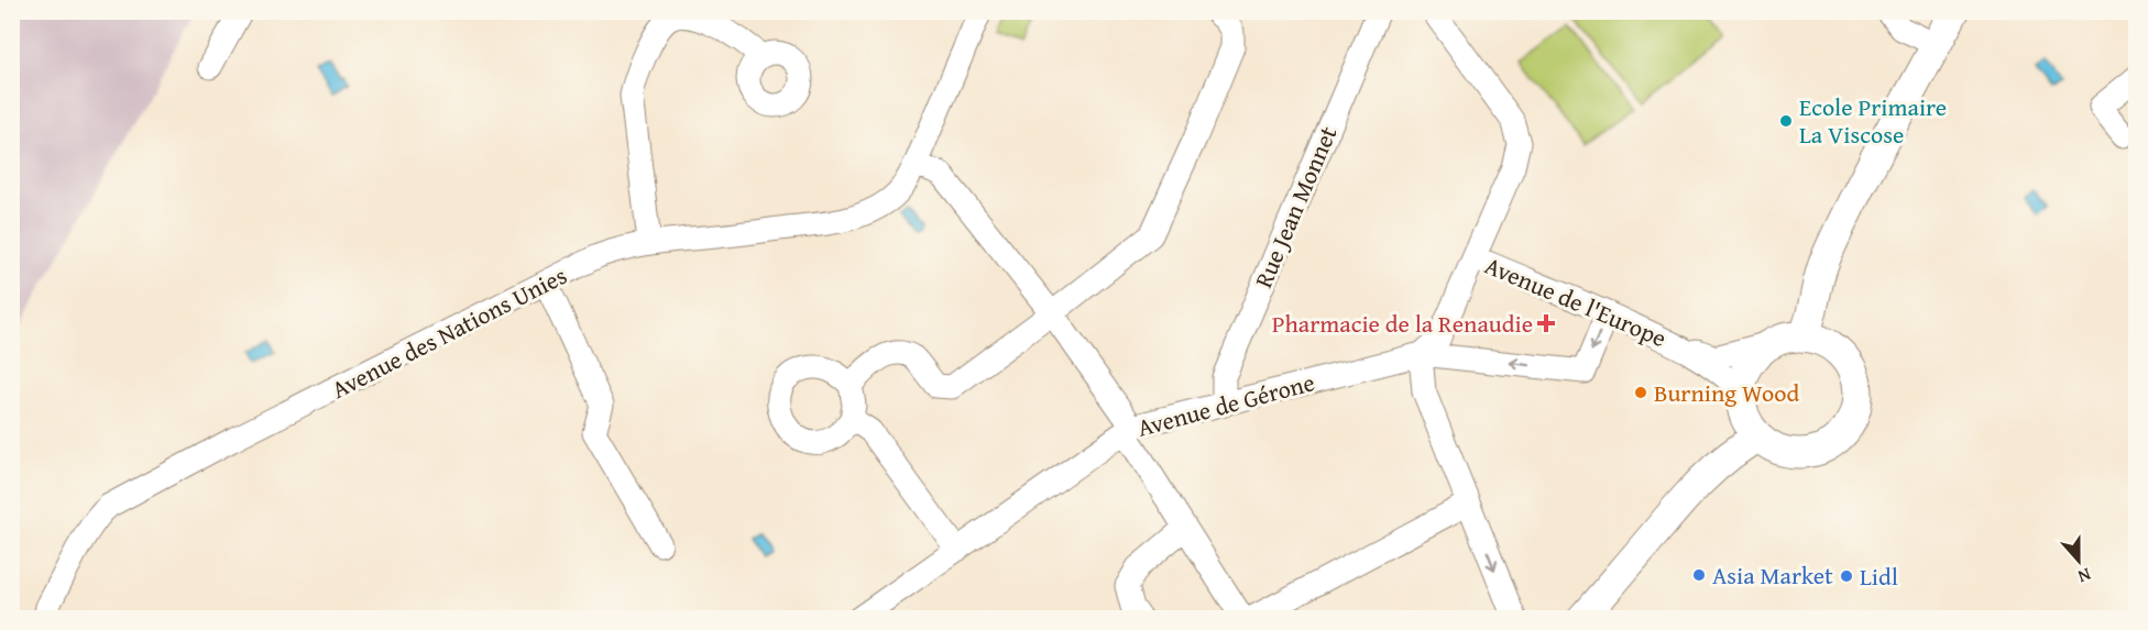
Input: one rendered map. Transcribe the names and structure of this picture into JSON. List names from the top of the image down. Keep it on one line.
{"streets":{"street":["Rue Jean Monnet","Avenue de l'Europe","Avenue des Nations Unies","Avenue de Gérone"]},"crossings":[["Rue Jean Monnet","Avenue de Gérone"],["Avenue de l'Europe","Avenue de Gérone"]],"places":{"other":["Ecole Primaire La Viscose","Burning Wood","Asia Market","Lidl"],"health":["Pharmacie de la Renaudie"]},"north":"bottom"}
